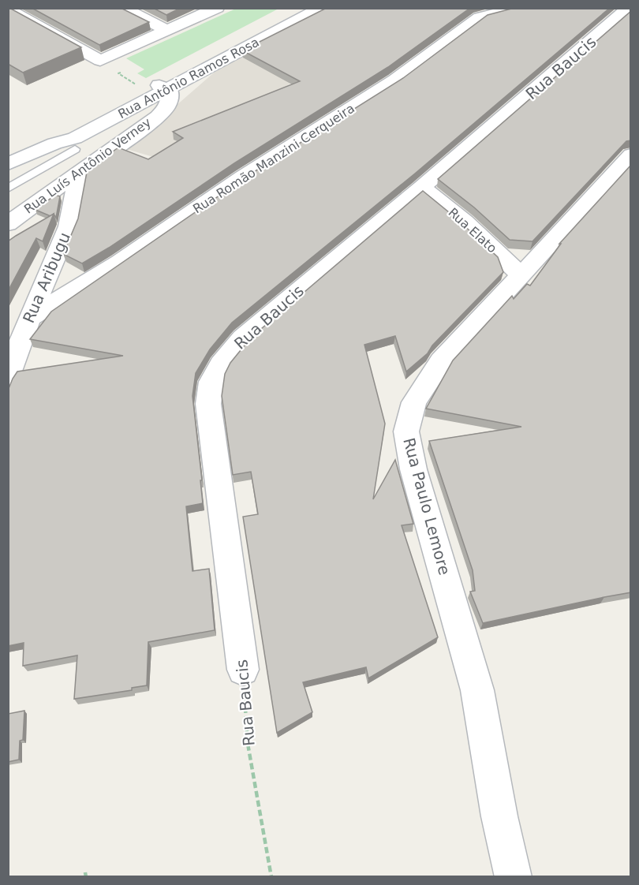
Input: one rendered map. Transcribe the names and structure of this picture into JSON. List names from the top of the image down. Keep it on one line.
{"streets":{"street":["Rua Baucis","Rua Antônio Ramos Rosa","Rua Romão Manzini Cerqueira","Rua Luís Antônio Verney","Rua Elato","Rua Aribugu","Rua Paulo Lemore"]},"crossings":[["Rua Baucis","Rua Elato"],["Rua Antônio Ramos Rosa","Rua Luís Antônio Verney"],["Rua Romão Manzini Cerqueira","Rua Aribugu"],["Rua Luís Antônio Verney","Rua Aribugu"],["Rua Elato","Rua Paulo Lemore"]]}
